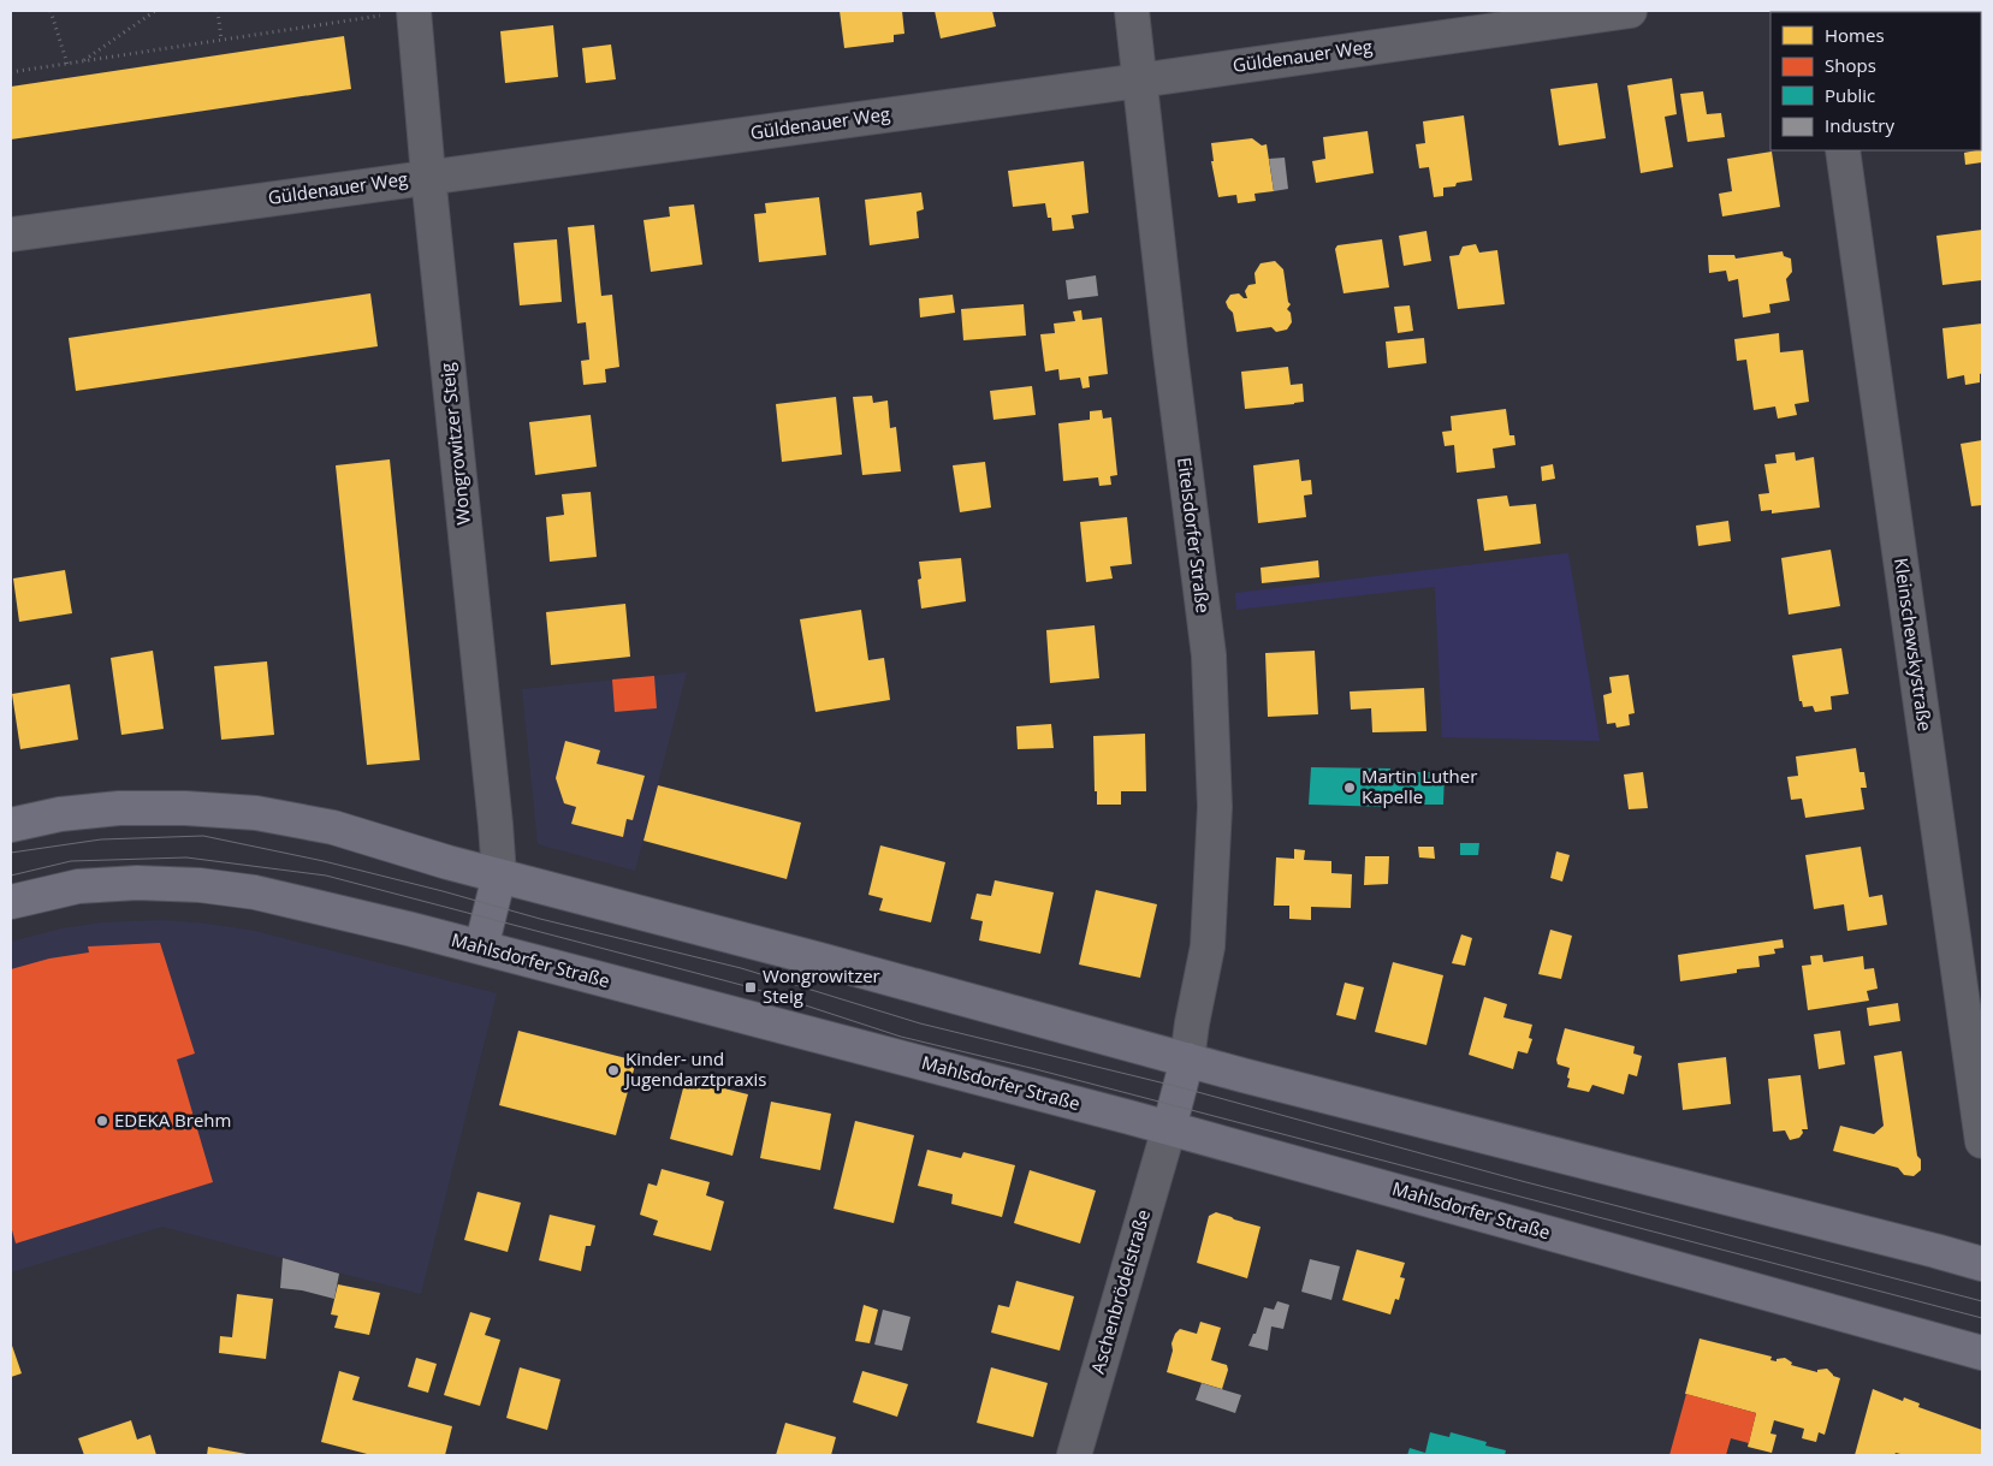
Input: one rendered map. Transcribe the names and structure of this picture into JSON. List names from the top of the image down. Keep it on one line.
{"streets":{"main road":["Mahlsdorfer Straße"],"street":["Güldenauer Weg","Wongrowitzer Steig","Eitelsdorfer Straße","Kleinschewskystraße","Aschenbrödelstraße"]},"crossings":[["Güldenauer Weg","Wongrowitzer Steig"],["Güldenauer Weg","Eitelsdorfer Straße"],["Mahlsdorfer Straße","Aschenbrödelstraße"]],"places":{"other":["Martin Luther Kapelle","Kinder- und Jugendarztpraxis","EDEKA Brehm"],"transit":["Wongrowitzer Steig"]},"legend":["Homes","Shops","Public","Industry"]}
